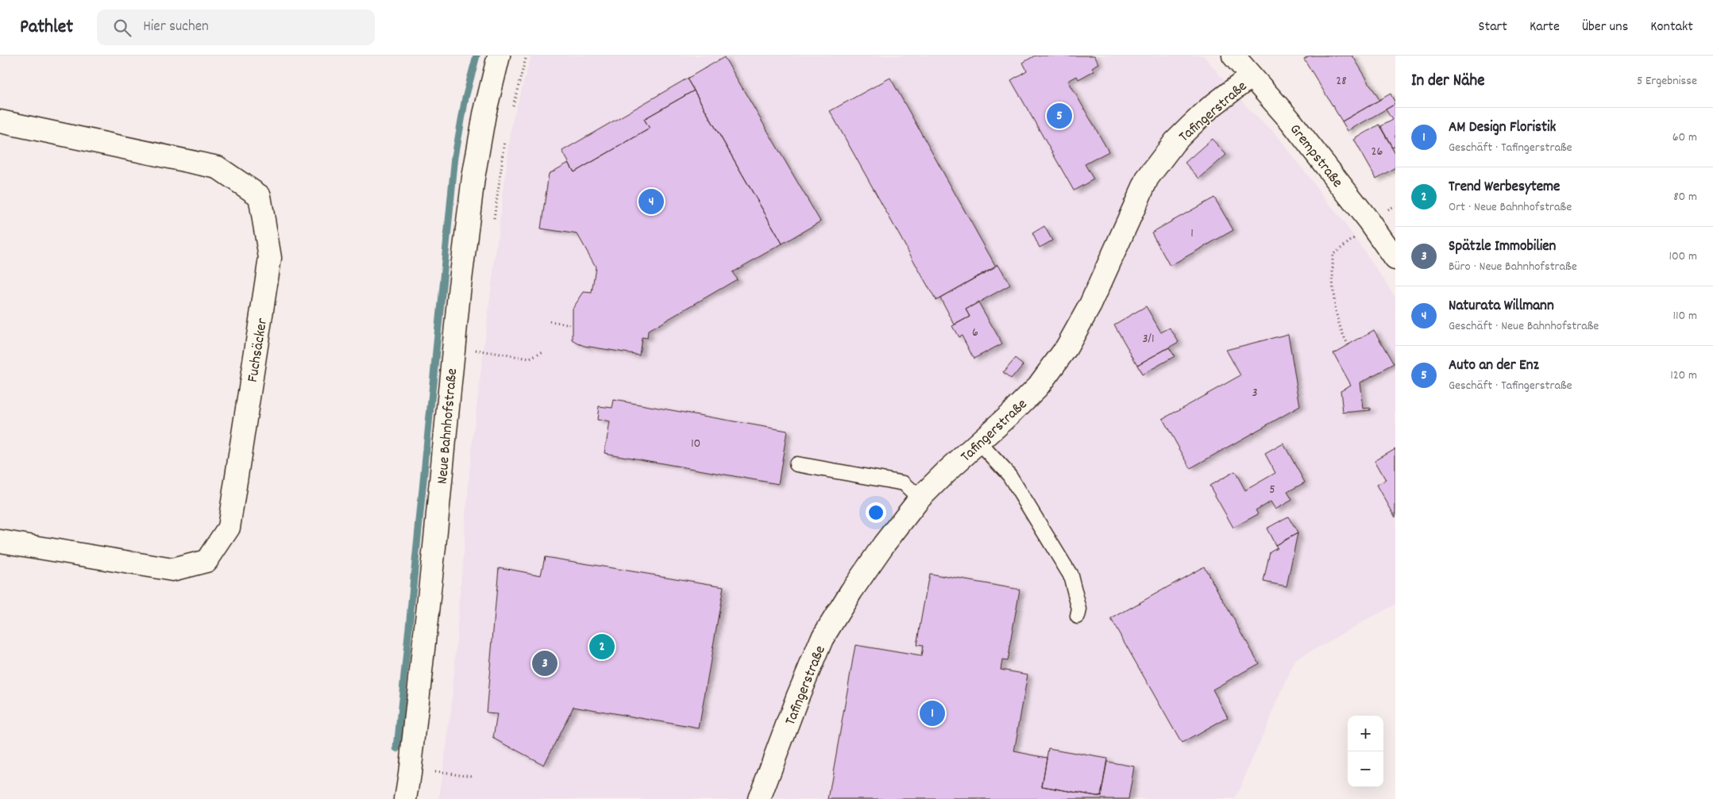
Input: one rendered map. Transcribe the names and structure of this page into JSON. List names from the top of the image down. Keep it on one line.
{"streets":{"street":["Tafingerstraße","Grempstraße","Fuchsäcker","Neue Bahnhofstraße"]},"crossings":[["Tafingerstraße","Grempstraße"]],"house_numbers":["28","26","1","6","3/1","3","10","5"],"page":{"header":"Pathlet","search":"Hier suchen","nav":["Start","Karte","Über uns","Kontakt"],"heading":["In der Nähe","5 Ergebnisse"],"pins":["5","4","2","3","1"],"list":[{"mark":"1","name":"AM Design Floristik","note":"Geschäft · Tafingerstraße","value":"60 m"},{"mark":"2","name":"Trend Werbesyteme","note":"Ort · Neue Bahnhofstraße","value":"80 m"},{"mark":"3","name":"Spätzle Immobilien","note":"Büro · Neue Bahnhofstraße","value":"100 m"},{"mark":"4","name":"Naturata Willmann","note":"Geschäft · Neue Bahnhofstraße","value":"110 m"},{"mark":"5","name":"Auto an der Enz","note":"Geschäft · Tafingerstraße","value":"120 m"}],"map_buttons":["+","−"]}}
